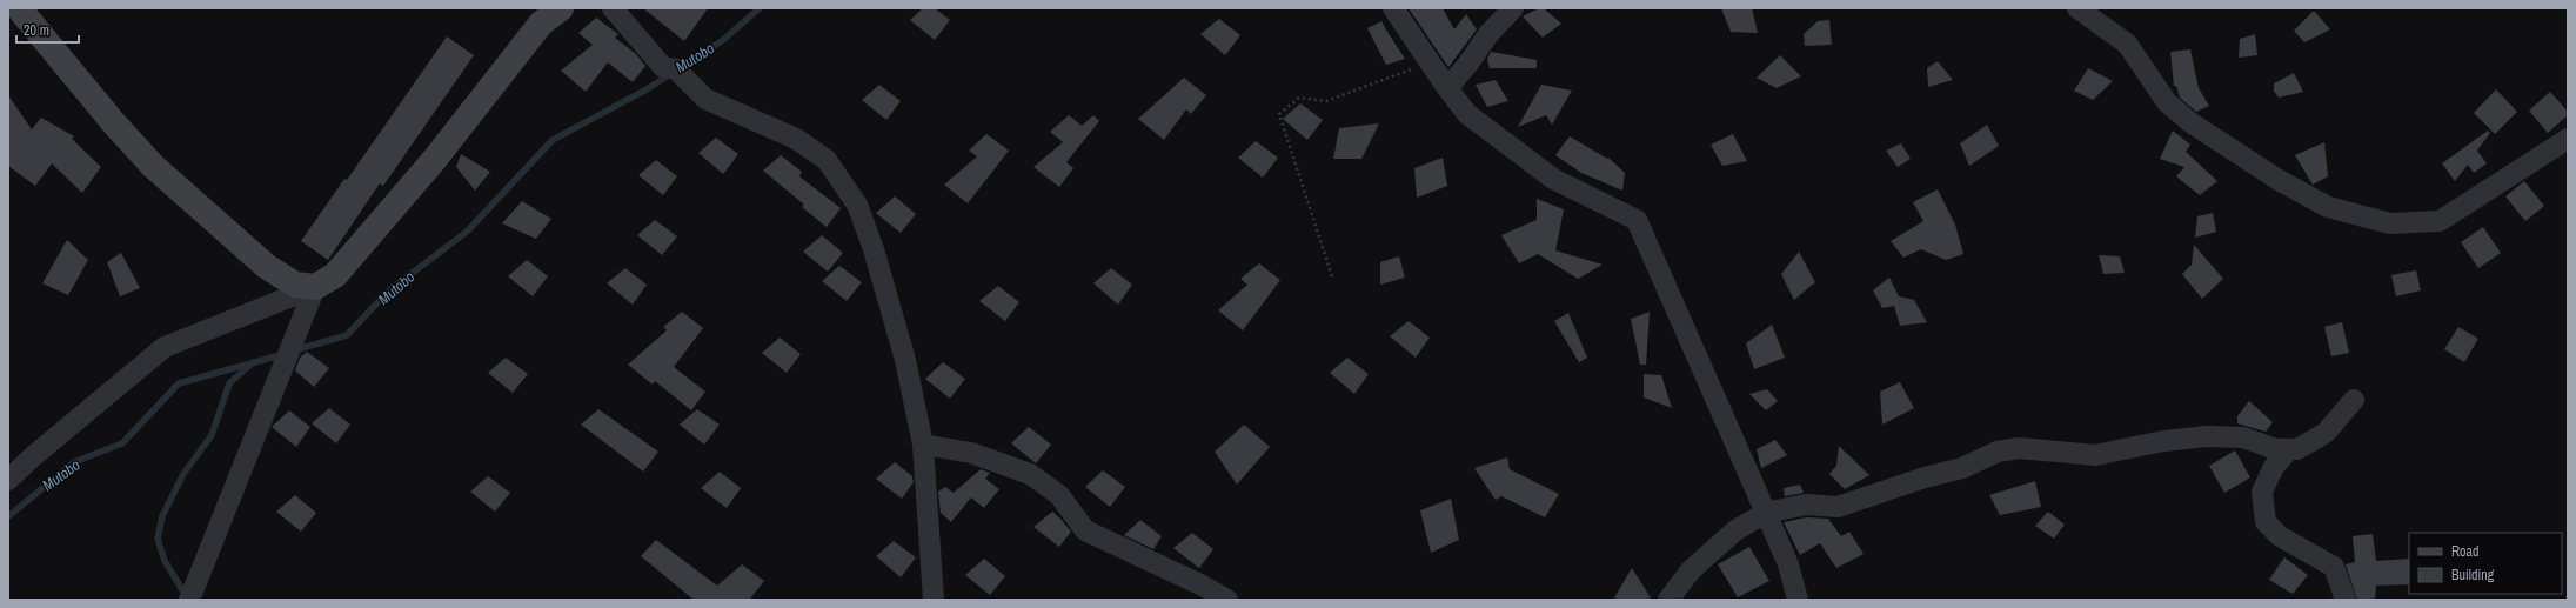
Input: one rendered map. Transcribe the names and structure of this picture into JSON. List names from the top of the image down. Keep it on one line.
{"water":["Mutobo"],"legend":["Road","Building"],"scale_bar":"20 m"}
